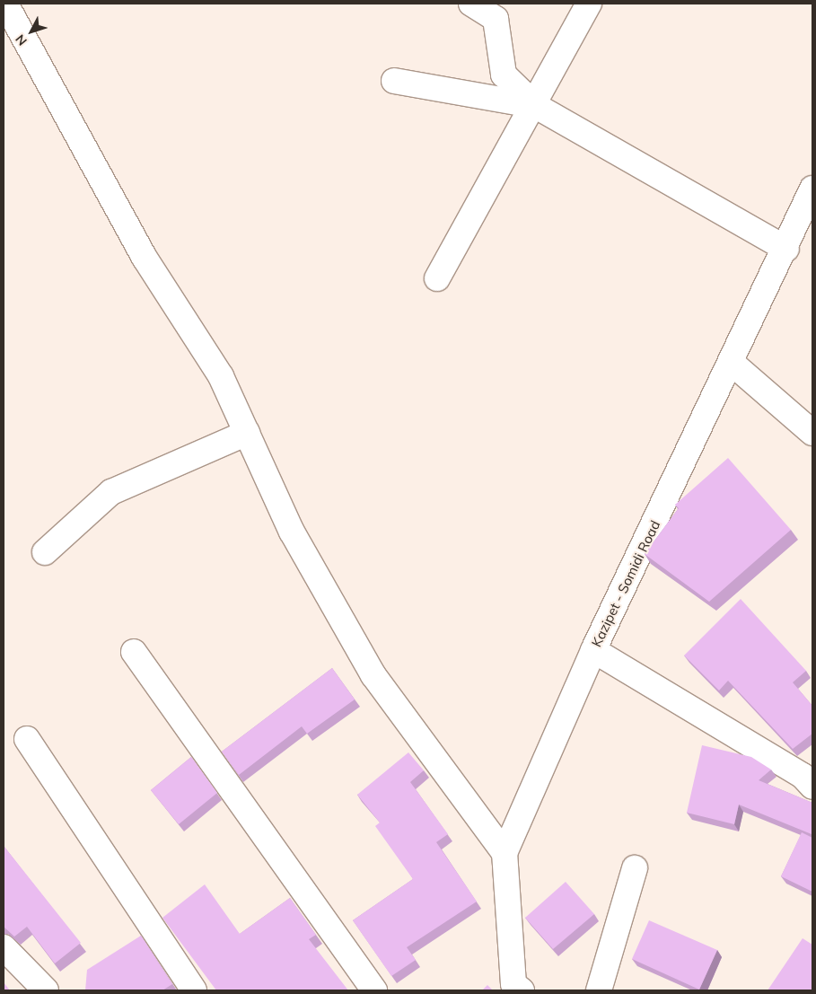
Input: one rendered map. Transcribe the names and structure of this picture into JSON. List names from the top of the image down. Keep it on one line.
{"streets":{"street":["Kazipet - Somidi Road"]},"north":"bottom left"}
